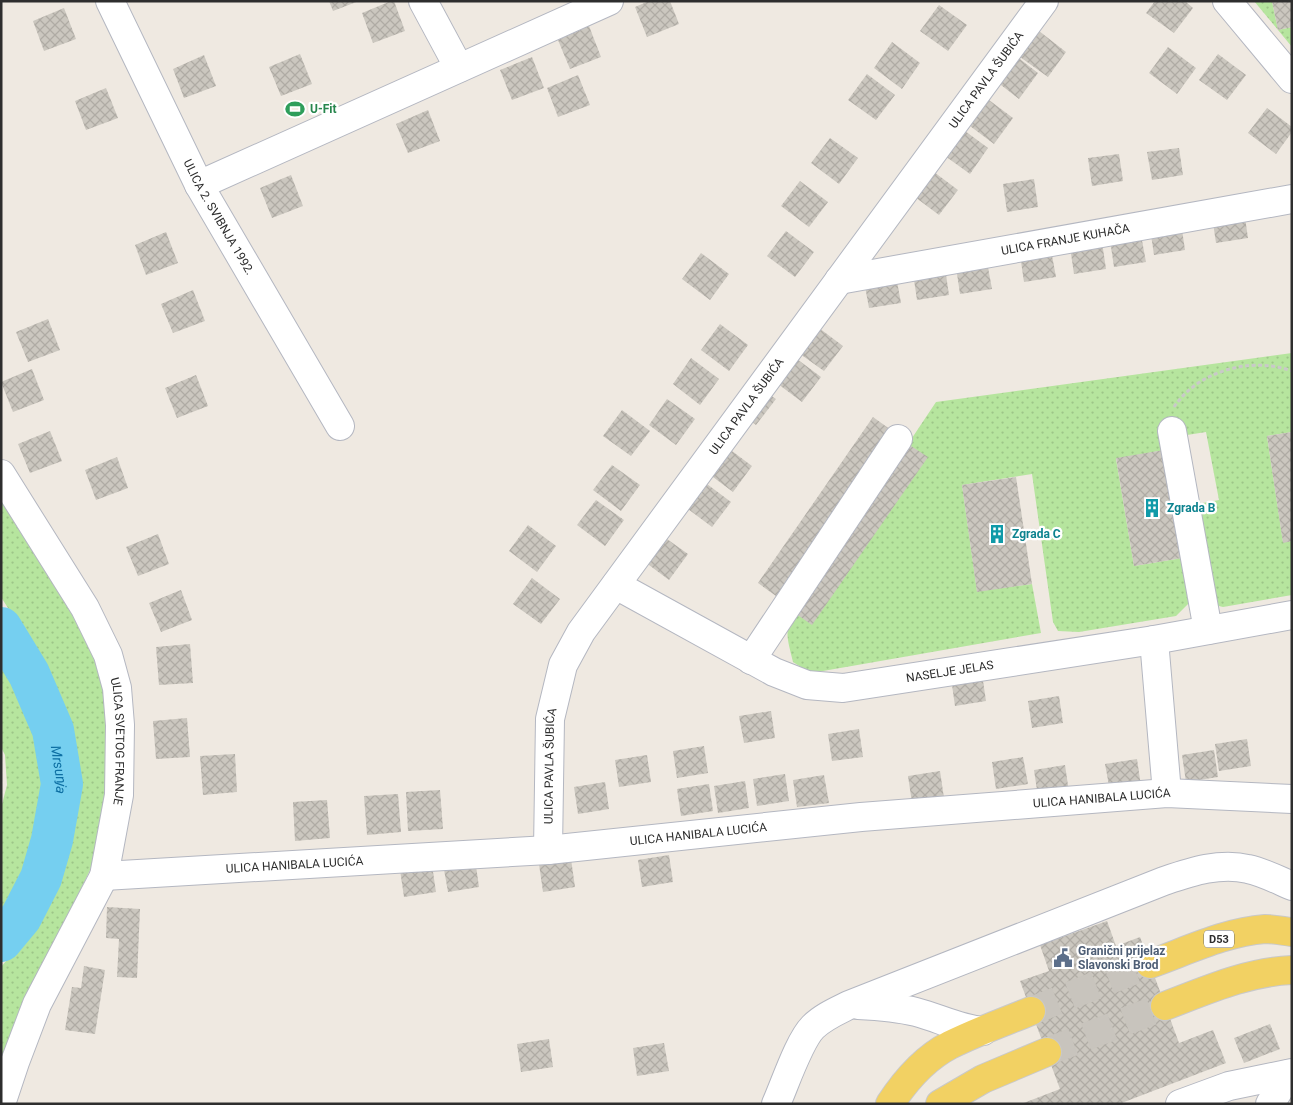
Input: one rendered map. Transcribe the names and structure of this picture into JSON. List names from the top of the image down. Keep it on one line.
{"streets":{"main road":["D53"],"street":["ULICA PAVLA ŠUBIĆA","ULICA 2. SVIBNJA 1992.","ULICA FRANJE KUHAČA","NASELJE JELAS","ULICA SVETOG FRANJE","ULICA HANIBALA LUCIĆA"]},"crossings":[["ULICA PAVLA ŠUBIĆA","ULICA FRANJE KUHAČA"],["ULICA PAVLA ŠUBIĆA","NASELJE JELAS"],["ULICA PAVLA ŠUBIĆA","ULICA HANIBALA LUCIĆA"],["ULICA SVETOG FRANJE","ULICA HANIBALA LUCIĆA"]],"water":["Mrsunja"],"places":{"sports":["U-Fit"],"building":["Zgrada B","Zgrada C"],"public building":["Granični prijelaz Slavonski Brod"]}}
